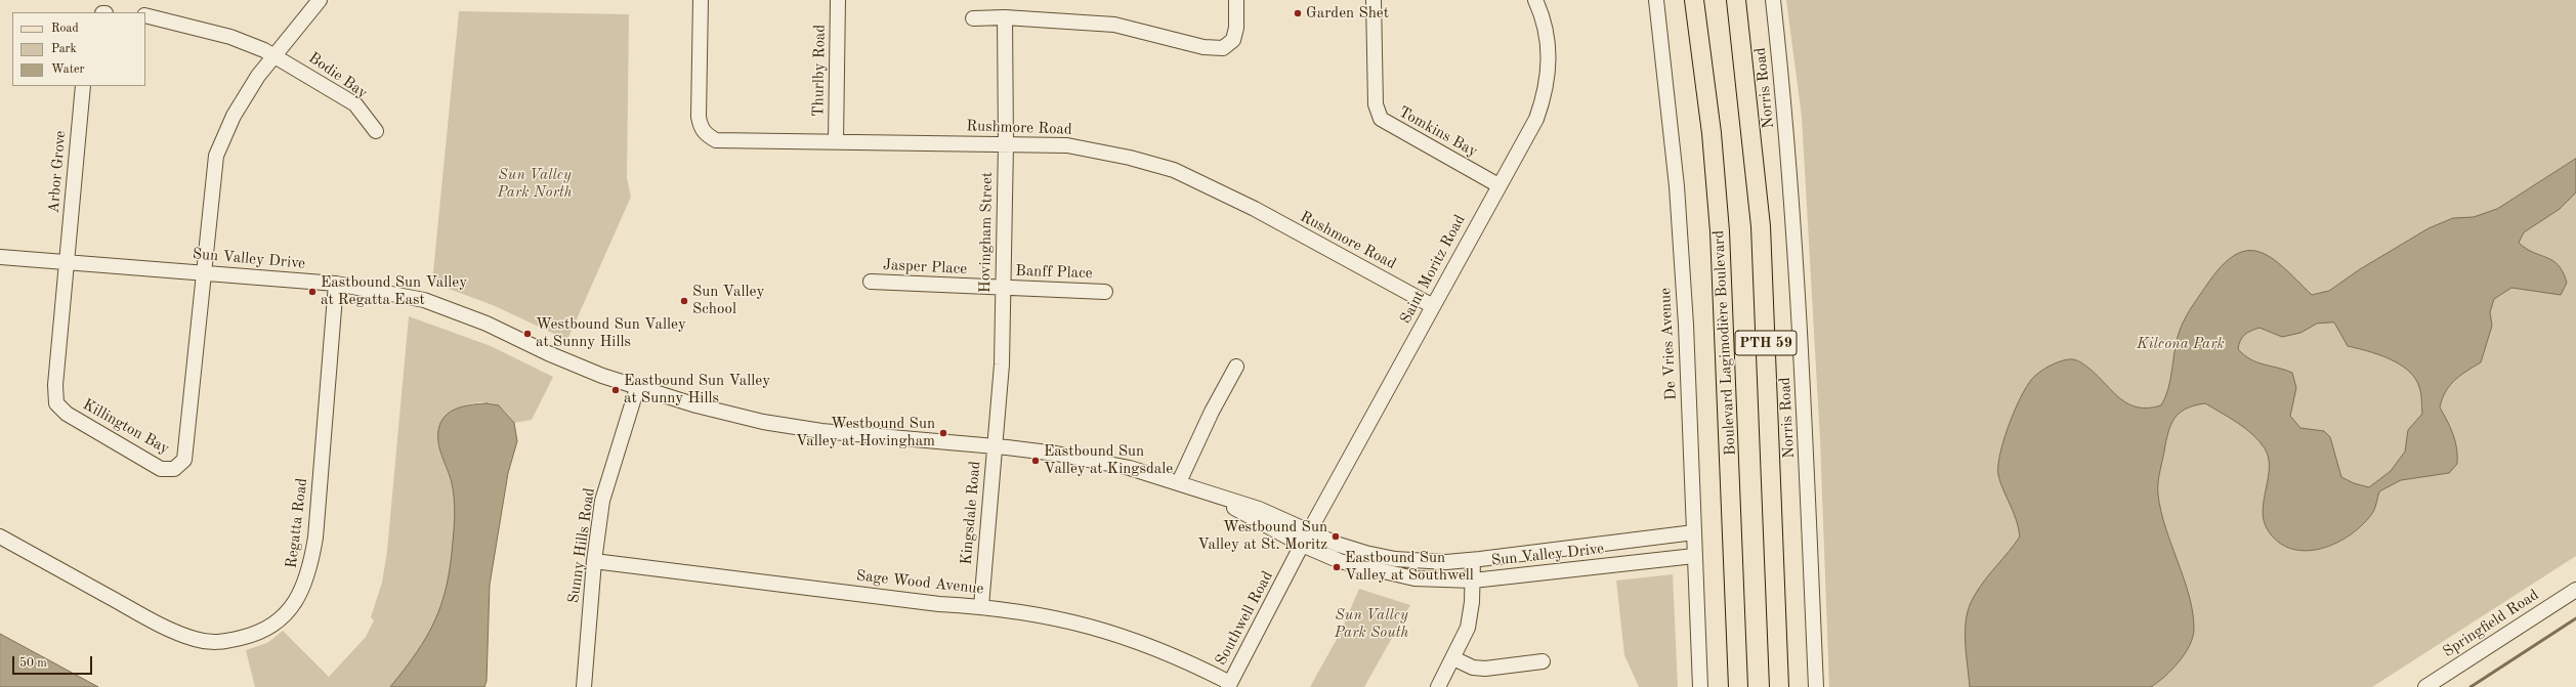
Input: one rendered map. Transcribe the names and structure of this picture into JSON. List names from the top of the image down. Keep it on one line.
{"streets":{"main road":["Boulevard Lagimodière Boulevard","PTH 59"],"street":["Thurlby Road","Bodie Bay","Norris Road","Rushmore Road","Tomkins Bay","Arbor Grove","Hovingham Street","Sun Valley Drive","Jasper Place","Saint Moritz Road","Banff Place","De Vries Avenue","Killington Bay","Kingsdale Road","Regatta Road","Sunny Hills Road","Sage Wood Avenue","Southwell Road","Springfield Road"]},"crossings":[["Thurlby Road","Rushmore Road"],["Bodie Bay","Killington Bay"],["Rushmore Road","Hovingham Street"],["Rushmore Road","Saint Moritz Road"],["Tomkins Bay","Saint Moritz Road"],["Arbor Grove","Sun Valley Drive"],["Arbor Grove","Killington Bay"],["Hovingham Street","Sun Valley Drive"],["Hovingham Street","Jasper Place"],["Hovingham Street","Banff Place"],["Hovingham Street","Kingsdale Road"],["Sun Valley Drive","Saint Moritz Road"],["Sun Valley Drive","De Vries Avenue"],["Sun Valley Drive","Killington Bay"],["Sun Valley Drive","Kingsdale Road"],["Sun Valley Drive","Regatta Road"],["Sun Valley Drive","Sunny Hills Road"],["Sun Valley Drive","Southwell Road"],["Jasper Place","Banff Place"],["Saint Moritz Road","Southwell Road"],["Kingsdale Road","Sage Wood Avenue"],["Sunny Hills Road","Sage Wood Avenue"],["Sage Wood Avenue","Southwell Road"]],"parks":["Sun Valley Park North","Kilcona Park","Sun Valley Park South"],"places":["Garden Shet","Eastbound Sun Valley at Regatta East","Sun Valley School","Westbound Sun Valley at Sunny Hills","Eastbound Sun Valley at Sunny Hills","Westbound Sun Valley at Hovingham","Eastbound Sun Valley at Kingsdale","Westbound Sun Valley at St. Moritz","Eastbound Sun Valley at Southwell"],"legend":["Road","Park","Water"],"scale_bar":"50 m"}
